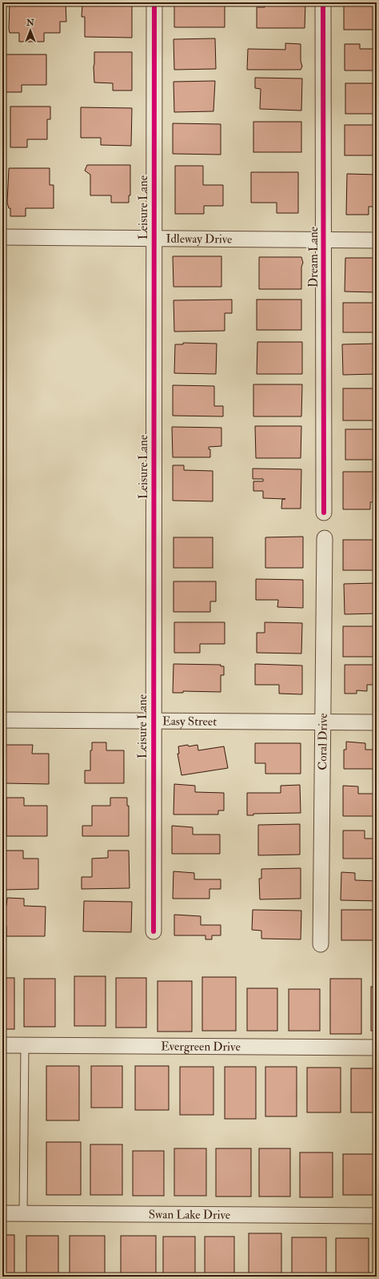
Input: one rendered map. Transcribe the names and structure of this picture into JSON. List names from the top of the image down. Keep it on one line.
{"streets":{"street":["Leisure Lane","Idleway Drive","Dream Lane","Easy Street","Coral Drive","Evergreen Drive","Swan Lake Drive"]},"crossings":[["Leisure Lane","Idleway Drive"],["Leisure Lane","Easy Street"],["Idleway Drive","Dream Lane"],["Easy Street","Coral Drive"]],"north":"top"}
